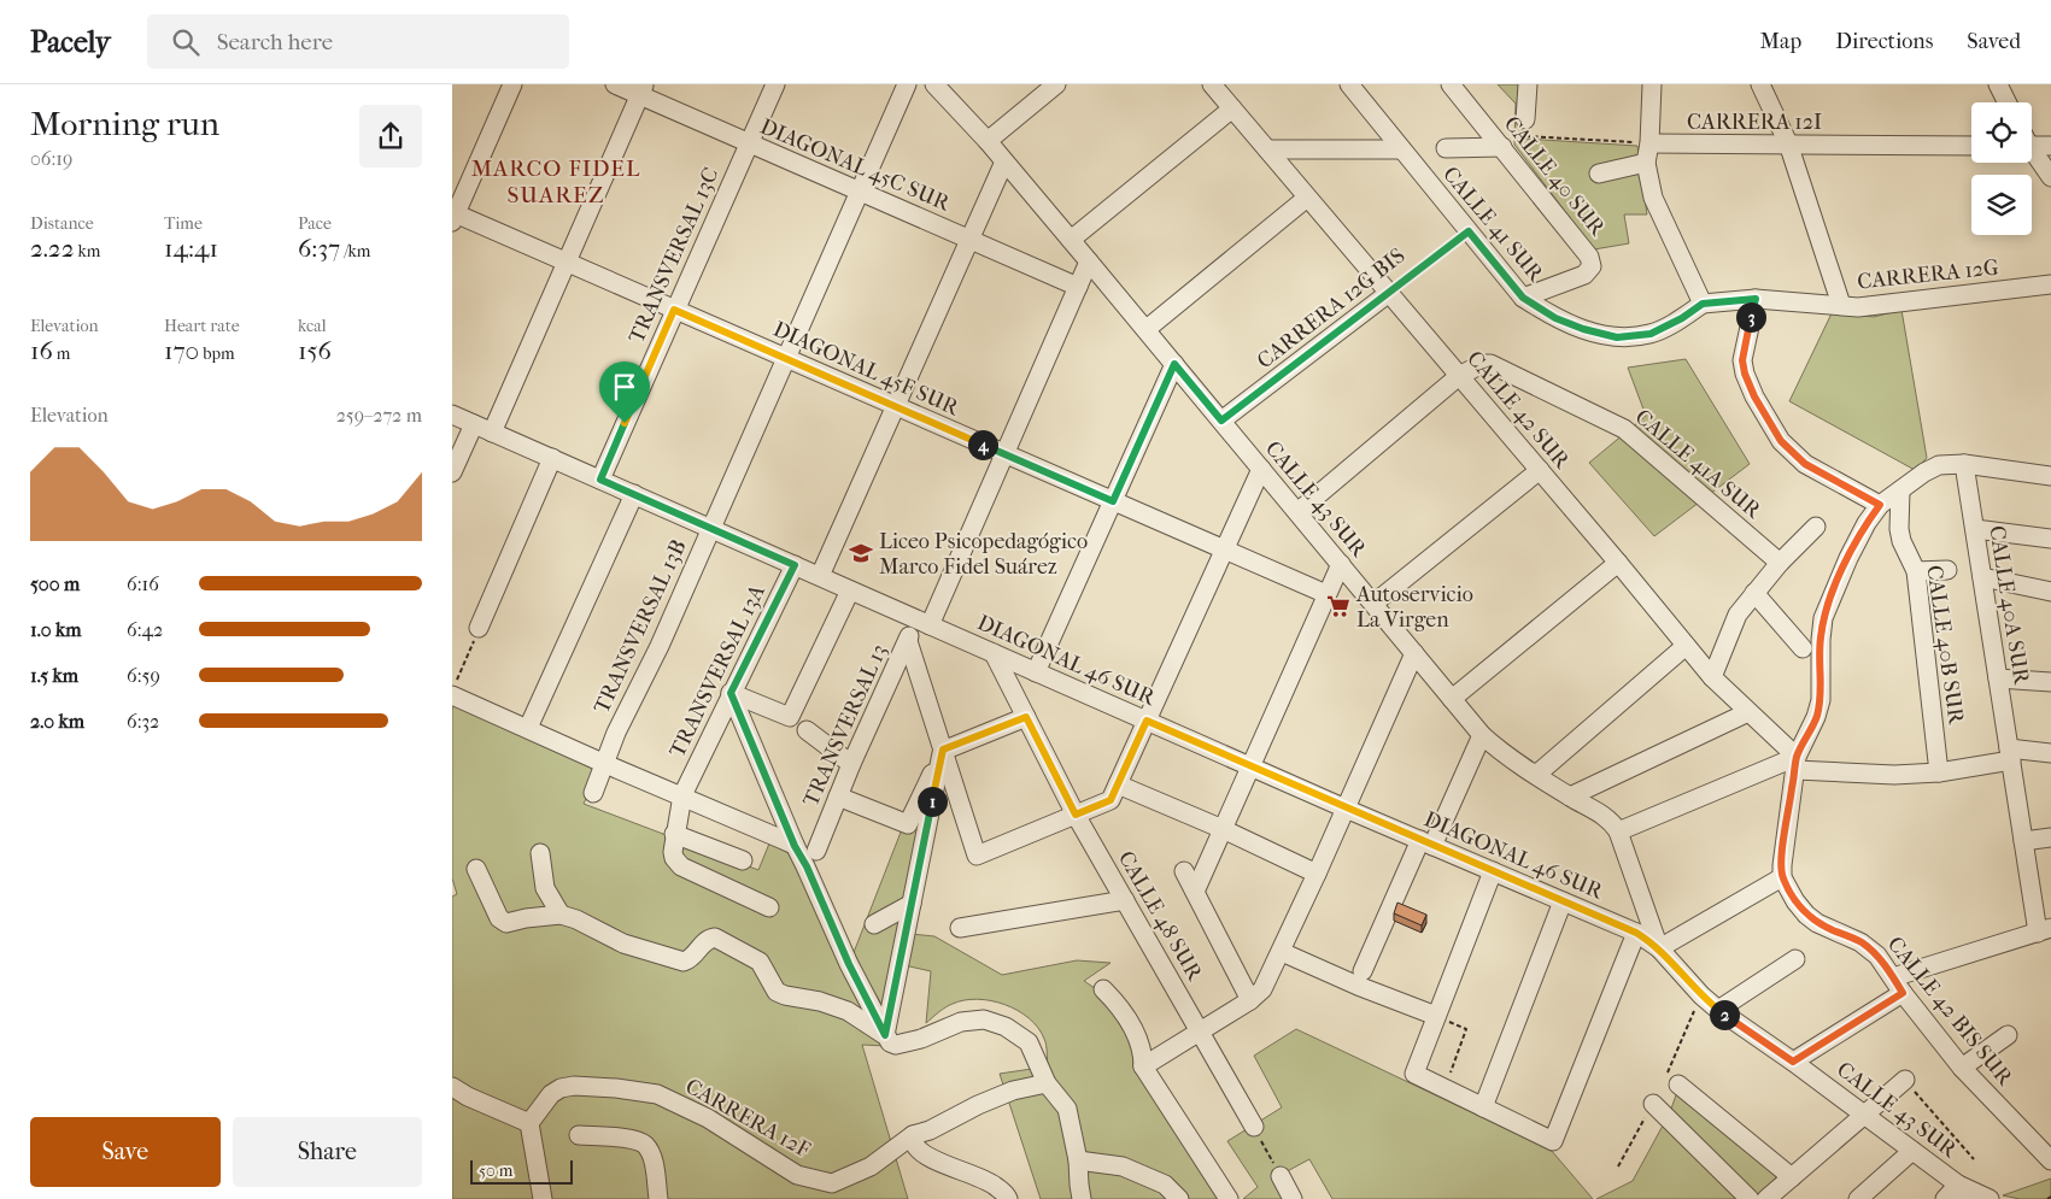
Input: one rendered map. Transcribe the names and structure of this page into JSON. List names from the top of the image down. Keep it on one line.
{"streets":{"street":["CARRERA 12I","DIAGONAL 45C SUR","CALLE 40 SUR","CALLE 41 SUR","TRANSVERSAL 13C","CARRERA 12G","CARRERA 12G BIS","DIAGONAL 45F SUR","CALLE 42 SUR","CALLE 41A SUR","CALLE 43 SUR","CALLE 40A SUR","TRANSVERSAL 13B","CALLE 40B SUR","DIAGONAL 46 SUR","TRANSVERSAL 13A","TRANSVERSAL 13","CALLE 48 SUR","CALLE 42 BIS SUR","CARRERA 12F"]},"crossings":[["DIAGONAL 45C SUR","TRANSVERSAL 13C"],["DIAGONAL 45C SUR","TRANSVERSAL 13B"],["DIAGONAL 45C SUR","TRANSVERSAL 13"],["CALLE 40 SUR","CALLE 41 SUR"],["CALLE 41 SUR","CARRERA 12G"],["CALLE 41 SUR","CARRERA 12G BIS"],["TRANSVERSAL 13C","DIAGONAL 45F SUR"],["TRANSVERSAL 13C","DIAGONAL 46 SUR"],["CARRERA 12G BIS","CALLE 42 SUR"],["CARRERA 12G BIS","CALLE 43 SUR"],["DIAGONAL 45F SUR","TRANSVERSAL 13B"],["DIAGONAL 45F SUR","TRANSVERSAL 13"],["CALLE 42 SUR","CALLE 41A SUR"],["CALLE 43 SUR","DIAGONAL 46 SUR"],["CALLE 43 SUR","TRANSVERSAL 13"],["TRANSVERSAL 13B","DIAGONAL 46 SUR"],["DIAGONAL 46 SUR","TRANSVERSAL 13A"],["DIAGONAL 46 SUR","TRANSVERSAL 13"],["DIAGONAL 46 SUR","CALLE 48 SUR"]],"districts":["MARCO FIDEL SUAREZ"],"places":{"school or university":["Liceo Psicopedagógico Marco Fidel Suárez"],"supermarket":["Autoservicio La Virgen"]},"scale_bar":"50 m","page":{"header":"Pacely","search":"Search here","nav":["Map","Directions","Saved"],"heading":["Morning run","06:19"],"stats":[["Distance","2.22 km"],["Time","14:41"],["Pace","6:37 /km"],["Elevation","16 m"],["Heart rate","170 bpm"],["kcal","156"]],"pins":["3","4","1","2"],"chart":["Elevation","259–272 m"],"list":[{"name":"500 m","note":"6:16"},{"name":"1.0 km","note":"6:42"},{"name":"1.5 km","note":"6:59"},{"name":"2.0 km","note":"6:32"}],"buttons":["Save","Share"],"scale":"50 m"}}
